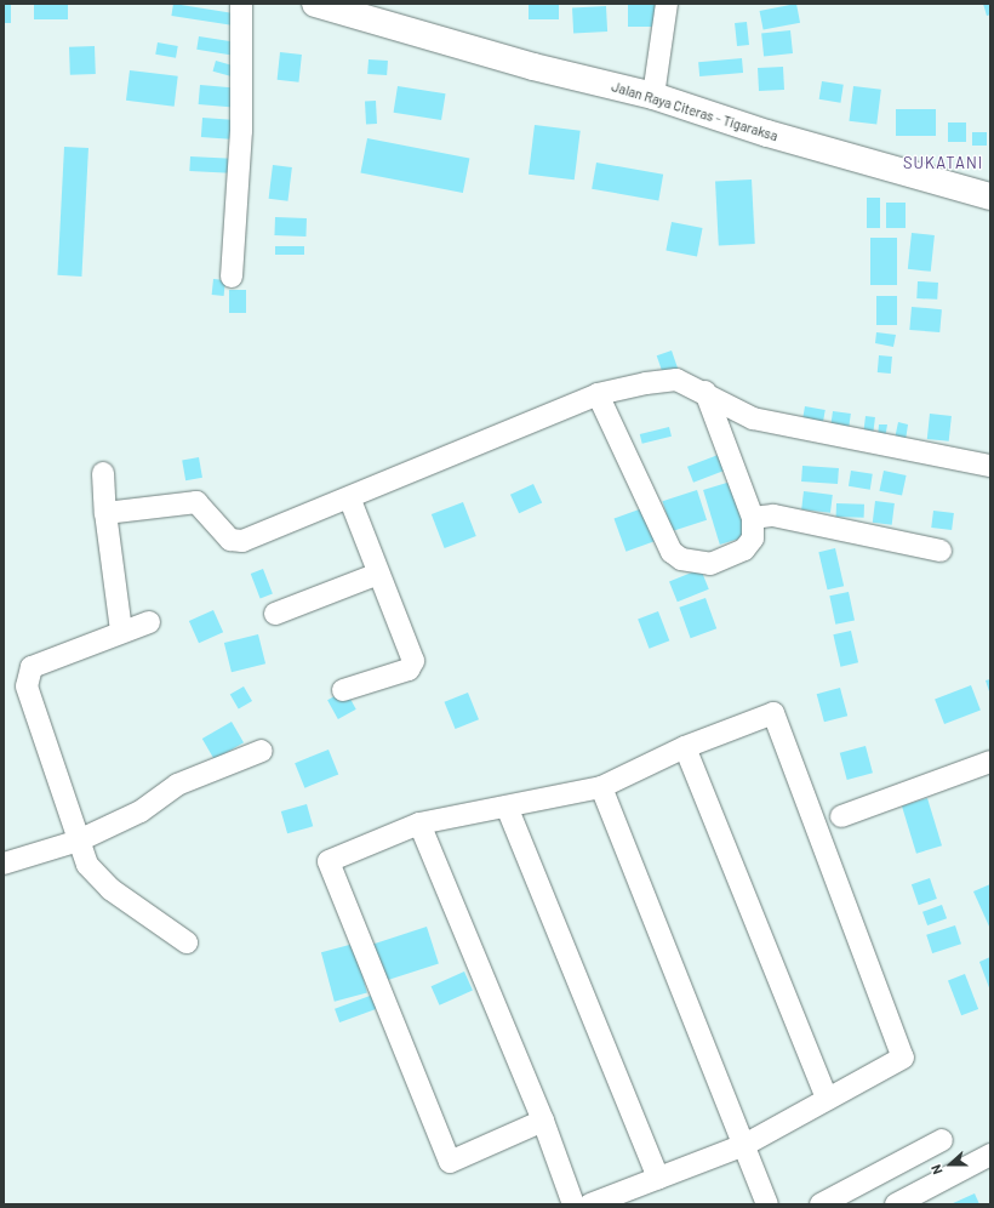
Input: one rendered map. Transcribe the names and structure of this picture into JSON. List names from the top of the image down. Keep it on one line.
{"streets":{"main road":["Jalan Raya Citeras - Tigaraksa"]},"districts":["SUKATANI"],"north":"left"}
